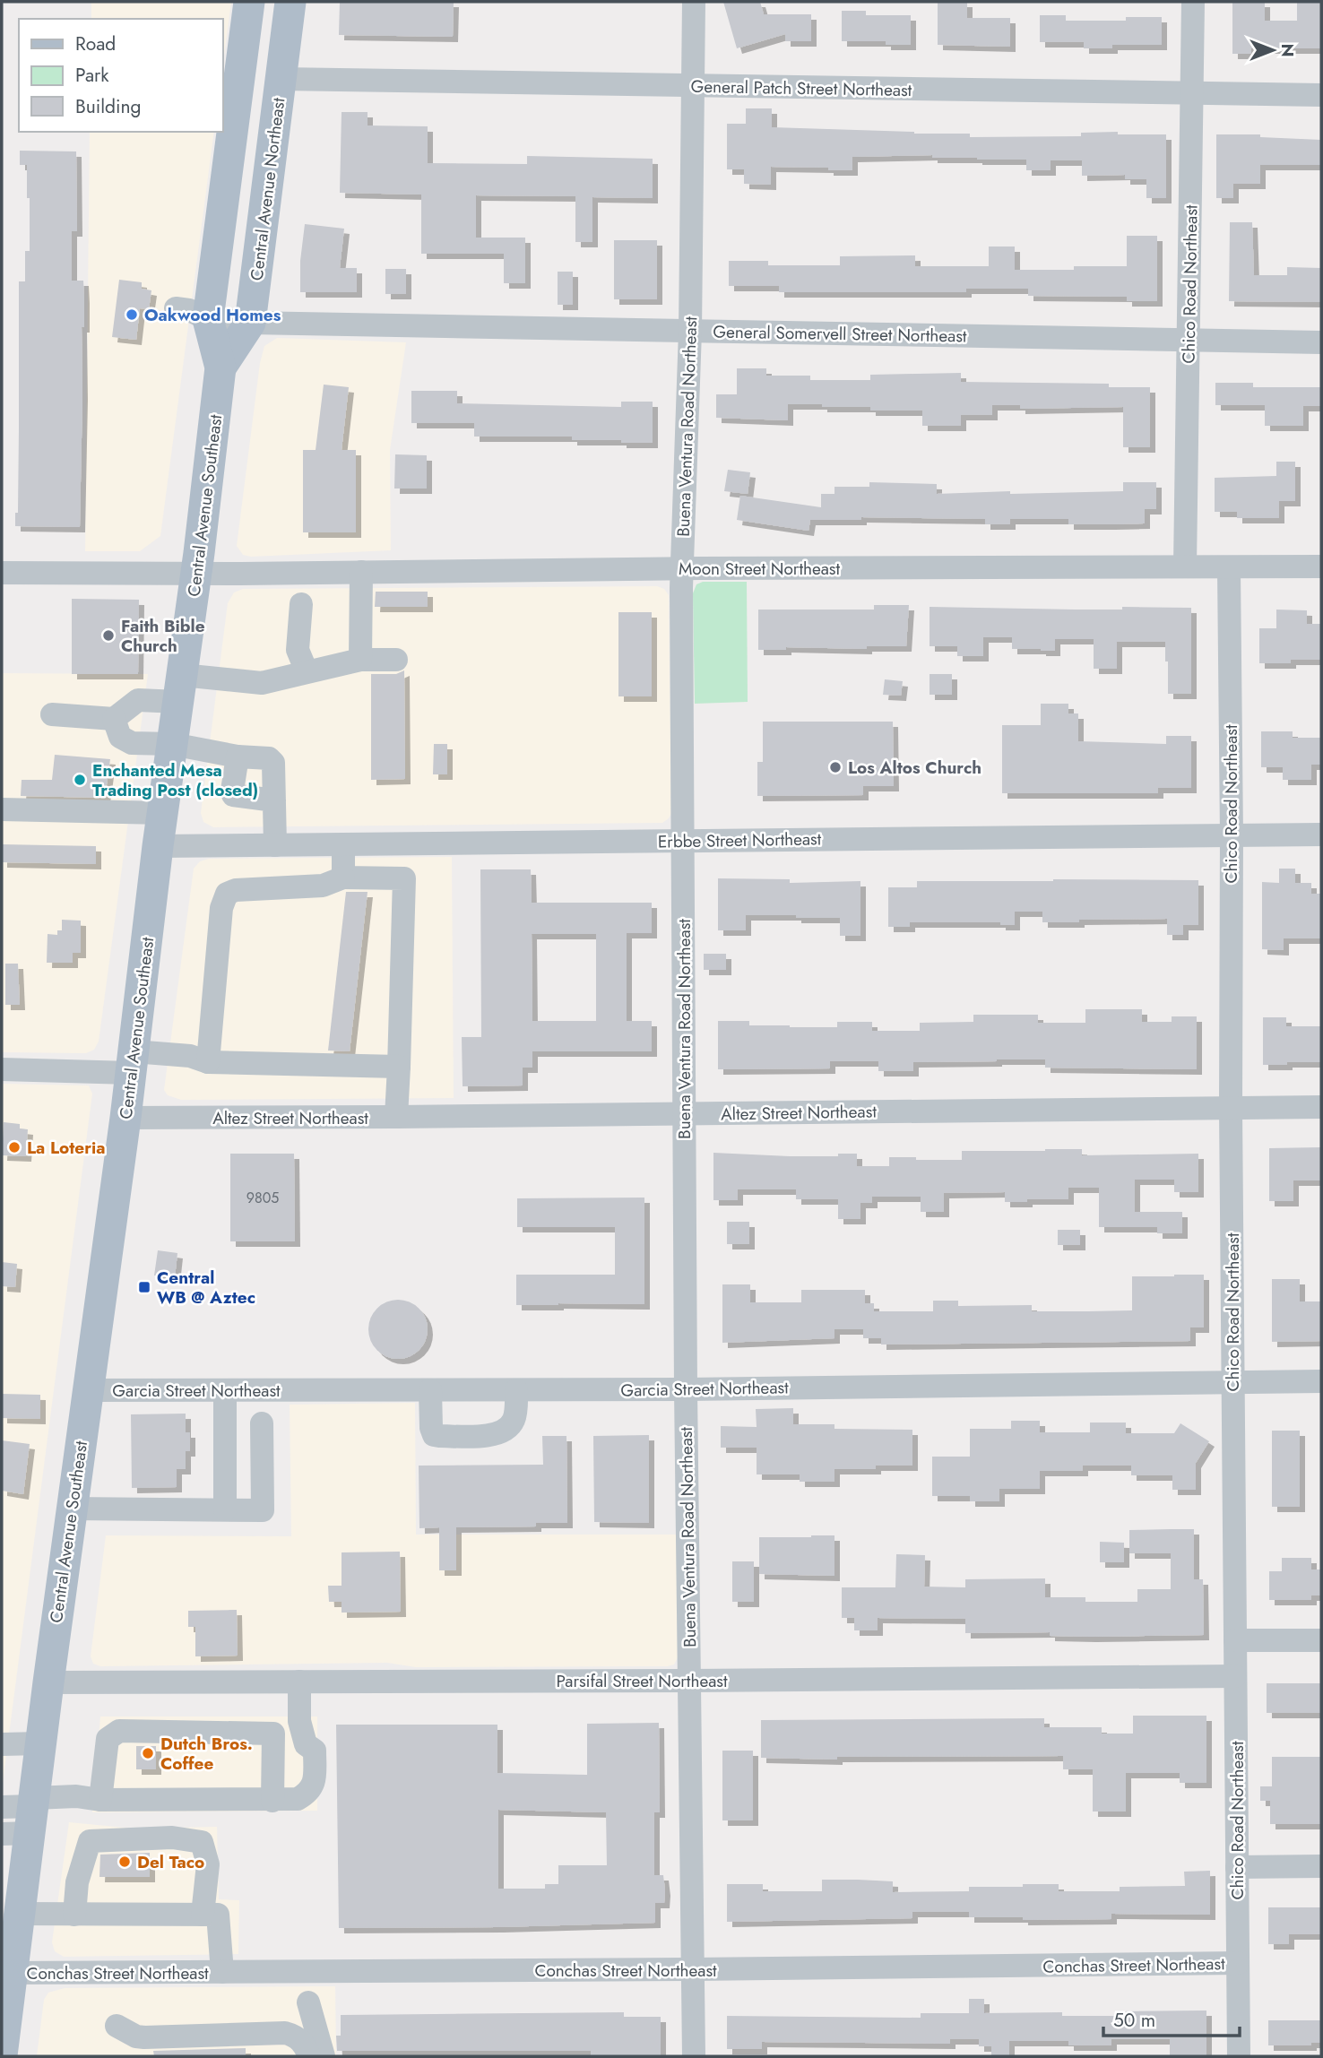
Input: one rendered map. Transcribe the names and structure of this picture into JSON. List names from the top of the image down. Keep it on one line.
{"streets":{"main road":["Central Avenue Northeast","Central Avenue Southeast"],"street":["General Patch Street Northeast","Chico Road Northeast","General Somervell Street Northeast","Buena Ventura Road Northeast","Moon Street Northeast","Erbbe Street Northeast","Altez Street Northeast","Garcia Street Northeast","Parsifal Street Northeast","Conchas Street Northeast"]},"crossings":[["General Patch Street Northeast","Central Avenue Northeast"],["General Patch Street Northeast","Chico Road Northeast"],["General Patch Street Northeast","Buena Ventura Road Northeast"],["Central Avenue Northeast","General Somervell Street Northeast"],["Central Avenue Northeast","Central Avenue Southeast"],["Chico Road Northeast","General Somervell Street Northeast"],["Chico Road Northeast","Moon Street Northeast"],["Chico Road Northeast","Erbbe Street Northeast"],["Chico Road Northeast","Altez Street Northeast"],["Chico Road Northeast","Garcia Street Northeast"],["Chico Road Northeast","Parsifal Street Northeast"],["Chico Road Northeast","Conchas Street Northeast"],["General Somervell Street Northeast","Buena Ventura Road Northeast"],["General Somervell Street Northeast","Central Avenue Southeast"],["Buena Ventura Road Northeast","Moon Street Northeast"],["Buena Ventura Road Northeast","Erbbe Street Northeast"],["Buena Ventura Road Northeast","Altez Street Northeast"],["Buena Ventura Road Northeast","Garcia Street Northeast"],["Buena Ventura Road Northeast","Parsifal Street Northeast"],["Buena Ventura Road Northeast","Conchas Street Northeast"],["Central Avenue Southeast","Moon Street Northeast"],["Central Avenue Southeast","Erbbe Street Northeast"],["Central Avenue Southeast","Altez Street Northeast"],["Central Avenue Southeast","Garcia Street Northeast"],["Central Avenue Southeast","Parsifal Street Northeast"],["Central Avenue Southeast","Conchas Street Northeast"]],"places":{"other":["Oakwood Homes","Faith Bible Church","Los Altos Church","Enchanted Mesa Trading Post (closed)","La Loteria","Dutch Bros. Coffee","Del Taco"],"transit":["Central WB @ Aztec"]},"house_numbers":["9805"],"legend":["Road","Park","Building"],"scale_bar":"50 m","north":"right"}
